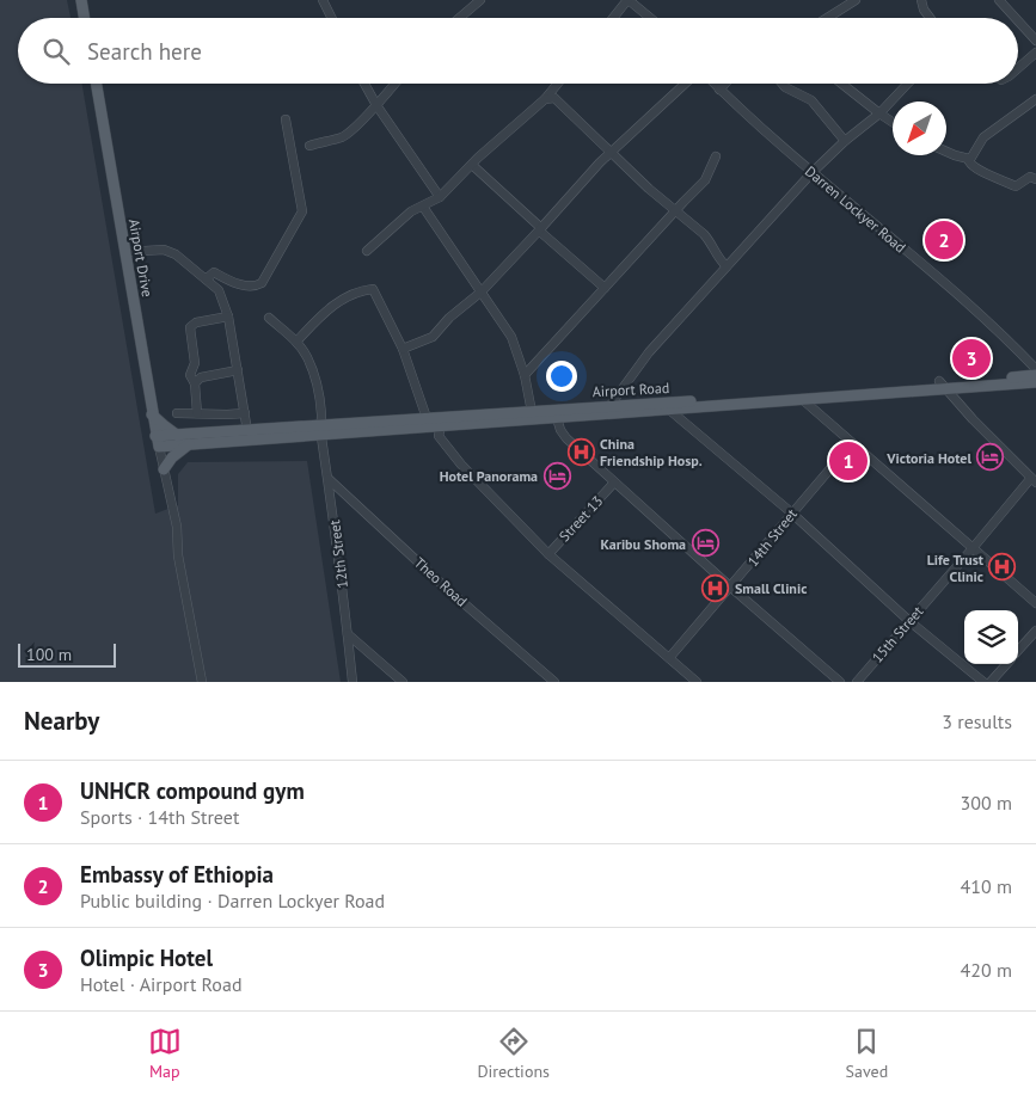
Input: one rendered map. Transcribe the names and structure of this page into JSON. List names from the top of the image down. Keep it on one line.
{"streets":{"main road":["Airport Drive","Airport Road"],"street":["Darren Lockyer Road","Street 13","14th Street","12th Street","Theo Road","15th Street"]},"crossings":[["Airport Drive","Airport Road"],["Airport Road","12th Street"],["12th Street","Theo Road"]],"places":{"hospital":["China Friendship Hosp.","Life Trust Clinic","Small Clinic"],"hotel":["Victoria Hotel","Hotel Panorama","Karibu Shoma"]},"scale_bar":"100 m","north":"bottom left","page":{"search":"Search here","pins":["2","3","1"],"scale":"100 m","heading":["Nearby","3 results"],"list":[{"mark":"1","name":"UNHCR compound gym","note":"Sports · 14th Street","value":"300 m"},{"mark":"2","name":"Embassy of Ethiopia","note":"Public building · Darren Lockyer Road","value":"410 m"},{"mark":"3","name":"Olimpic Hotel","note":"Hotel · Airport Road","value":"420 m"}],"nav":["Map","Directions","Saved"]}}
